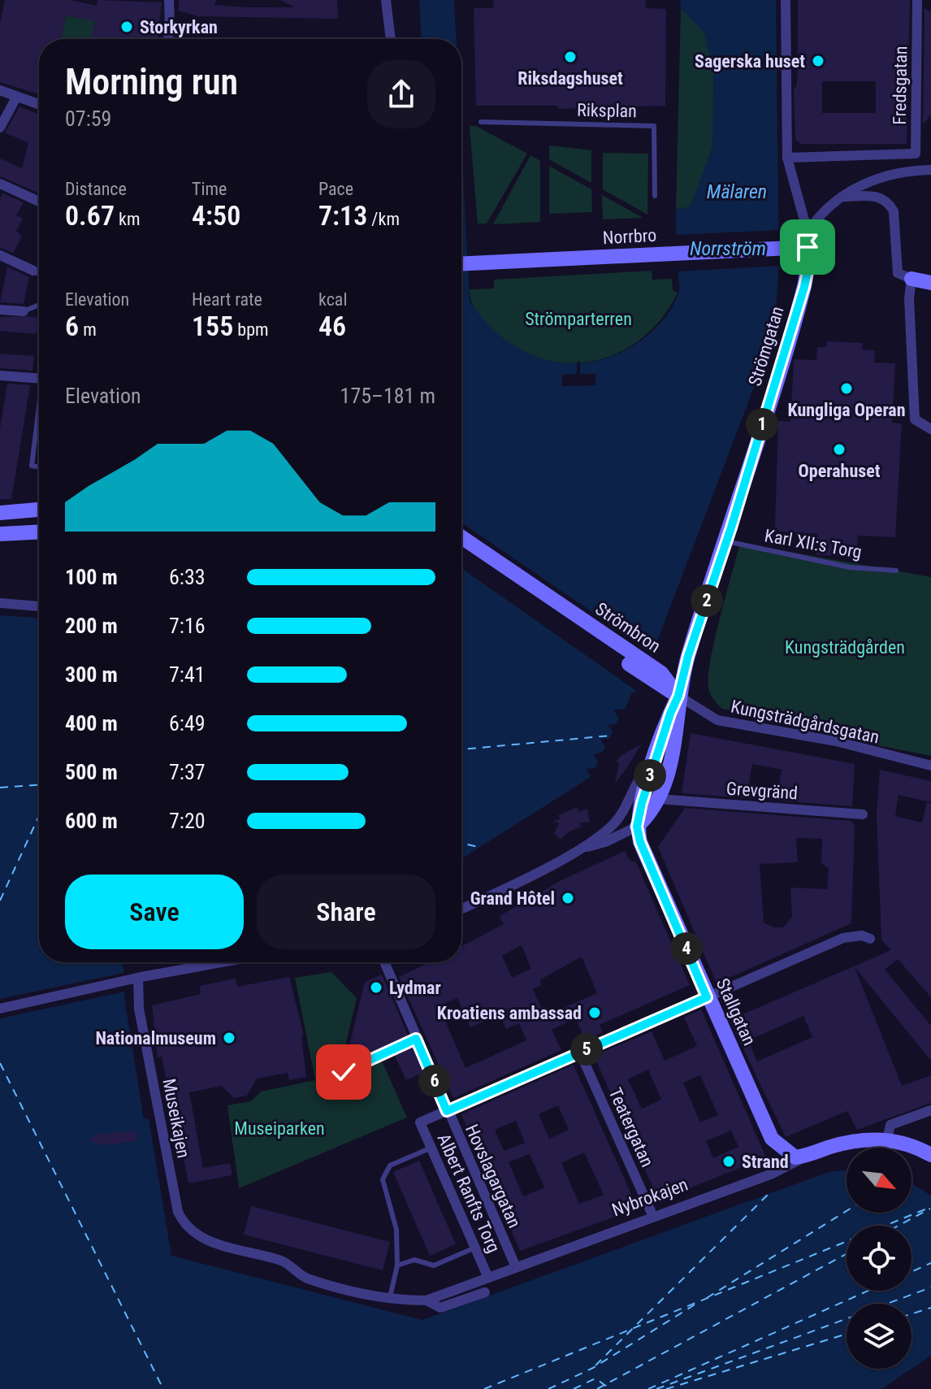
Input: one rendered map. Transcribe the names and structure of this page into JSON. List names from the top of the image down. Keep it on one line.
{"streets":{"street":["Fredsgatan","Norrbro","Strömgatan","Strömbron","Kungsträdgårdsgatan","Grevgränd","Stallgatan","Museikajen","Teatergatan","Hovslagargatan","Albert Ranfts Torg","Nybrokajen"],"lane":["Riksplan","Karl XII:s Torg"]},"crossings":[["Norrbro","Strömgatan"],["Strömgatan","Karl XII:s Torg"],["Strömgatan","Strömbron"],["Strömgatan","Kungsträdgårdsgatan"],["Strömbron","Kungsträdgårdsgatan"],["Stallgatan","Nybrokajen"],["Museikajen","Nybrokajen"],["Teatergatan","Nybrokajen"],["Hovslagargatan","Albert Ranfts Torg"],["Hovslagargatan","Nybrokajen"],["Albert Ranfts Torg","Nybrokajen"]],"water":["Mälaren","Norrström"],"parks":["Strömparterren","Kungsträdgården","Museiparken"],"places":["Storkyrkan","Riksdagshuset","Sagerska huset","Kungliga Operan","Operahuset","Grand Hôtel","Lydmar","Kroatiens ambassad","Nationalmuseum","Strand"],"north":"bottom right","page":{"heading":["Morning run","07:59"],"stats":[["Distance","0.67 km"],["Time","4:50"],["Pace","7:13 /km"],["Elevation","6 m"],["Heart rate","155 bpm"],["kcal","46"]],"chart":["Elevation","175–181 m"],"pins":["1","2","3","4","5","6"],"list":[{"name":"100 m","note":"6:33"},{"name":"200 m","note":"7:16"},{"name":"300 m","note":"7:41"},{"name":"400 m","note":"6:49"},{"name":"500 m","note":"7:37"},{"name":"600 m","note":"7:20"}],"buttons":["Save","Share"]}}
